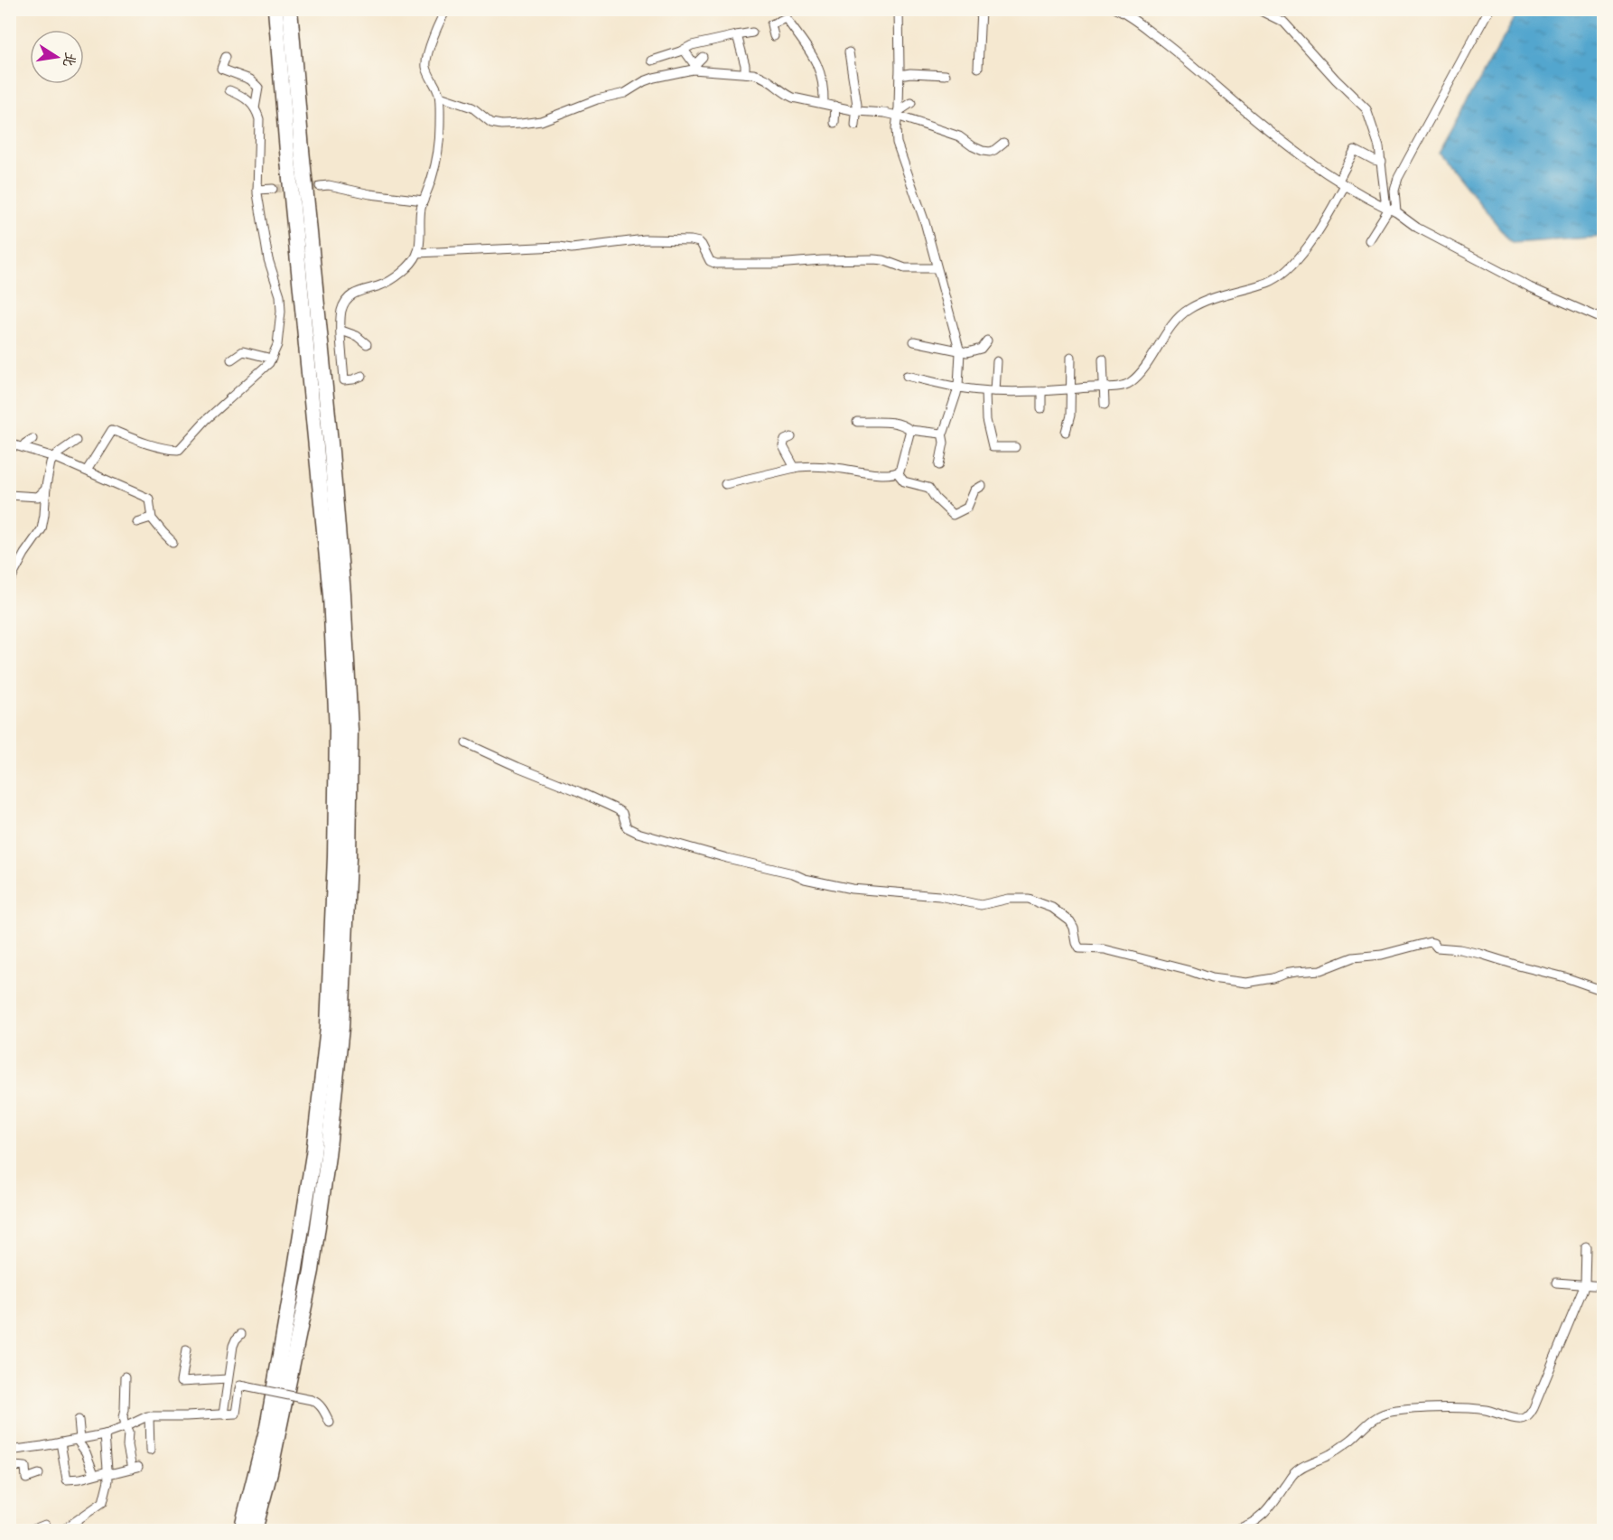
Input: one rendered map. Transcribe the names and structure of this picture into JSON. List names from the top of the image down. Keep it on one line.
{"north":"right"}
